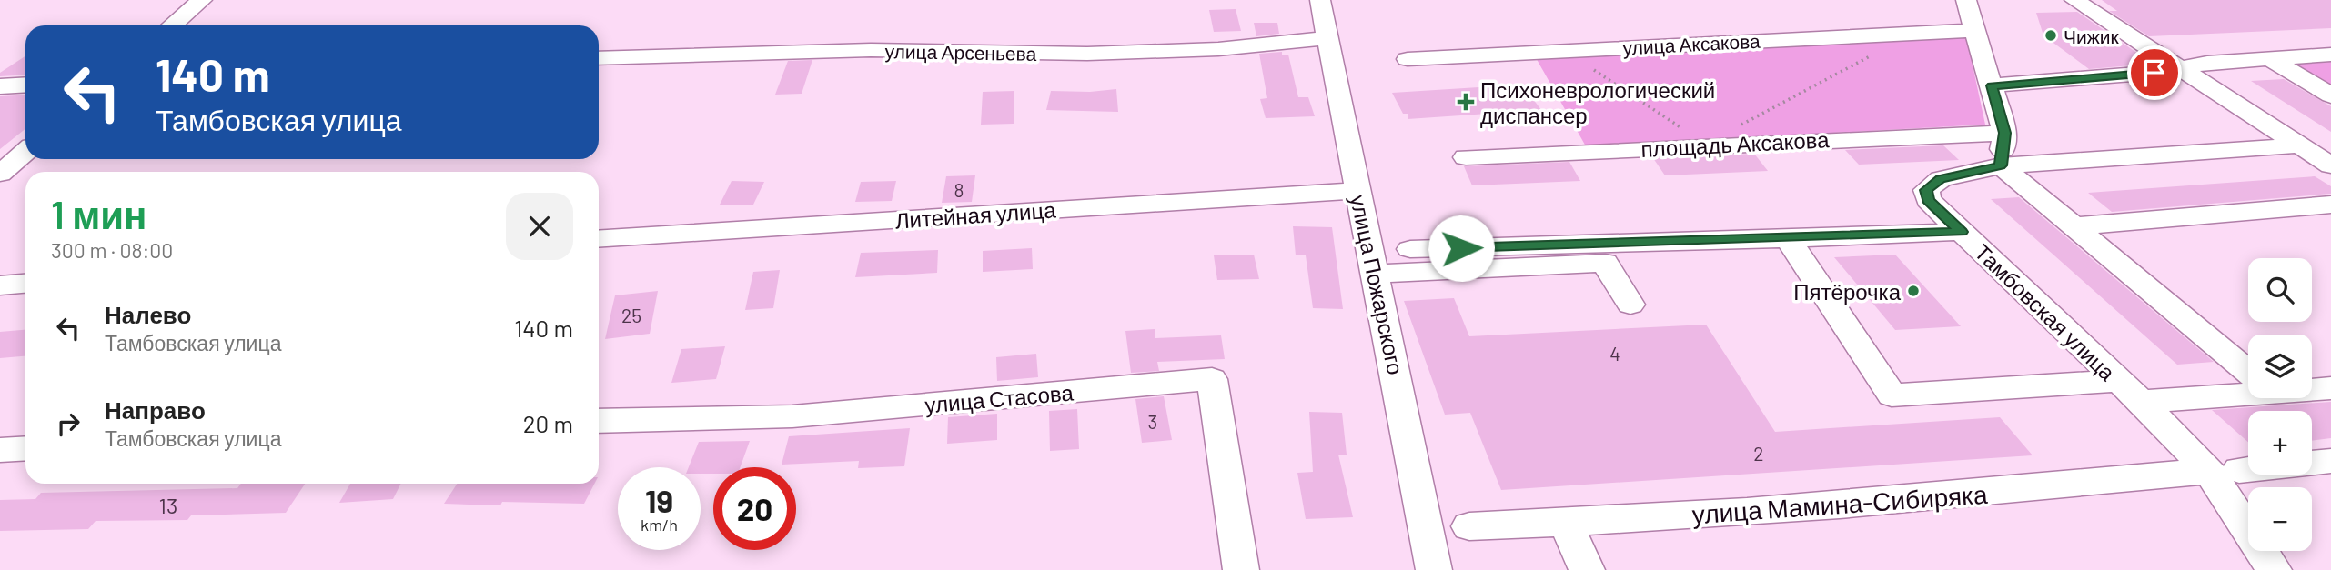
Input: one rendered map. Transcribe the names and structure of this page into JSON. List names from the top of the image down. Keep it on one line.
{"streets":{"street":["улица Аксакова","улица Арсеньева","площадь Аксакова","Литейная улица","улица Пожарского","Тамбовская улица","улица Стасова","улица Мамина-Сибиряка"]},"crossings":[["улица Арсеньева","улица Пожарского"],["Литейная улица","улица Пожарского"],["Тамбовская улица","улица Мамина-Сибиряка"]],"places":{"other":["Чижик","Пятёрочка"],"health":["Психоневрологический диспансер"]},"house_numbers":["8","25","4","3","2","13"],"page":{"turn":["140 m","Тамбовская улица"],"heading":["1 мин","300 m · 08:00"],"map_buttons":["+","−"],"list":[{"name":"Налево","note":"Тамбовская улица","value":"140 m"},{"name":"Направо","note":"Тамбовская улица","value":"20 m"}],"speed":"19 km/h","limit":"20"}}
